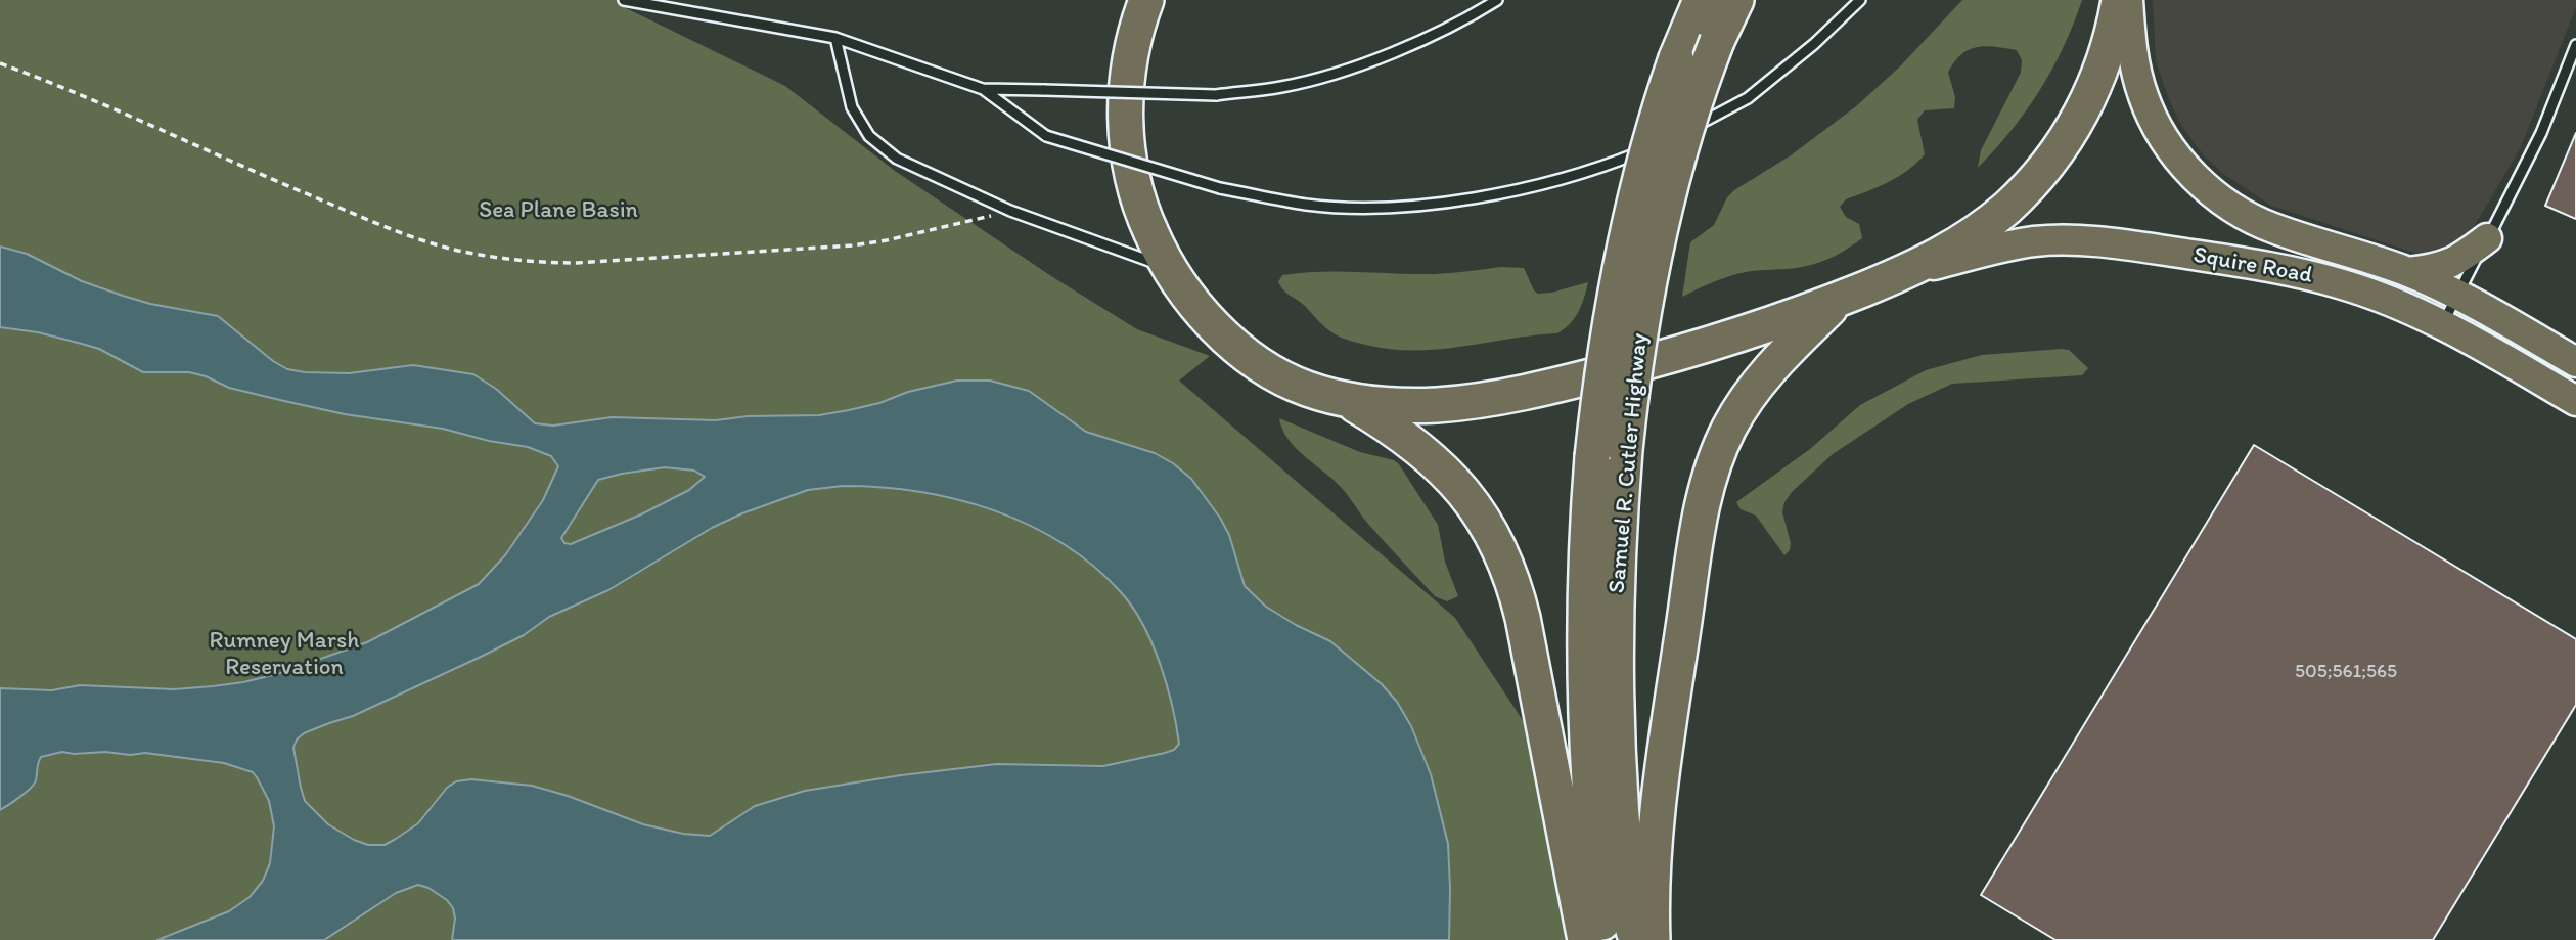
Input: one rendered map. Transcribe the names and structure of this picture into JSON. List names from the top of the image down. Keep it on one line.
{"streets":{"highway":["Samuel R. Cutler Highway"],"main road":["Squire Road"]},"parks":["Sea Plane Basin","Rumney Marsh Reservation"],"house_numbers":["505;561;565"]}
